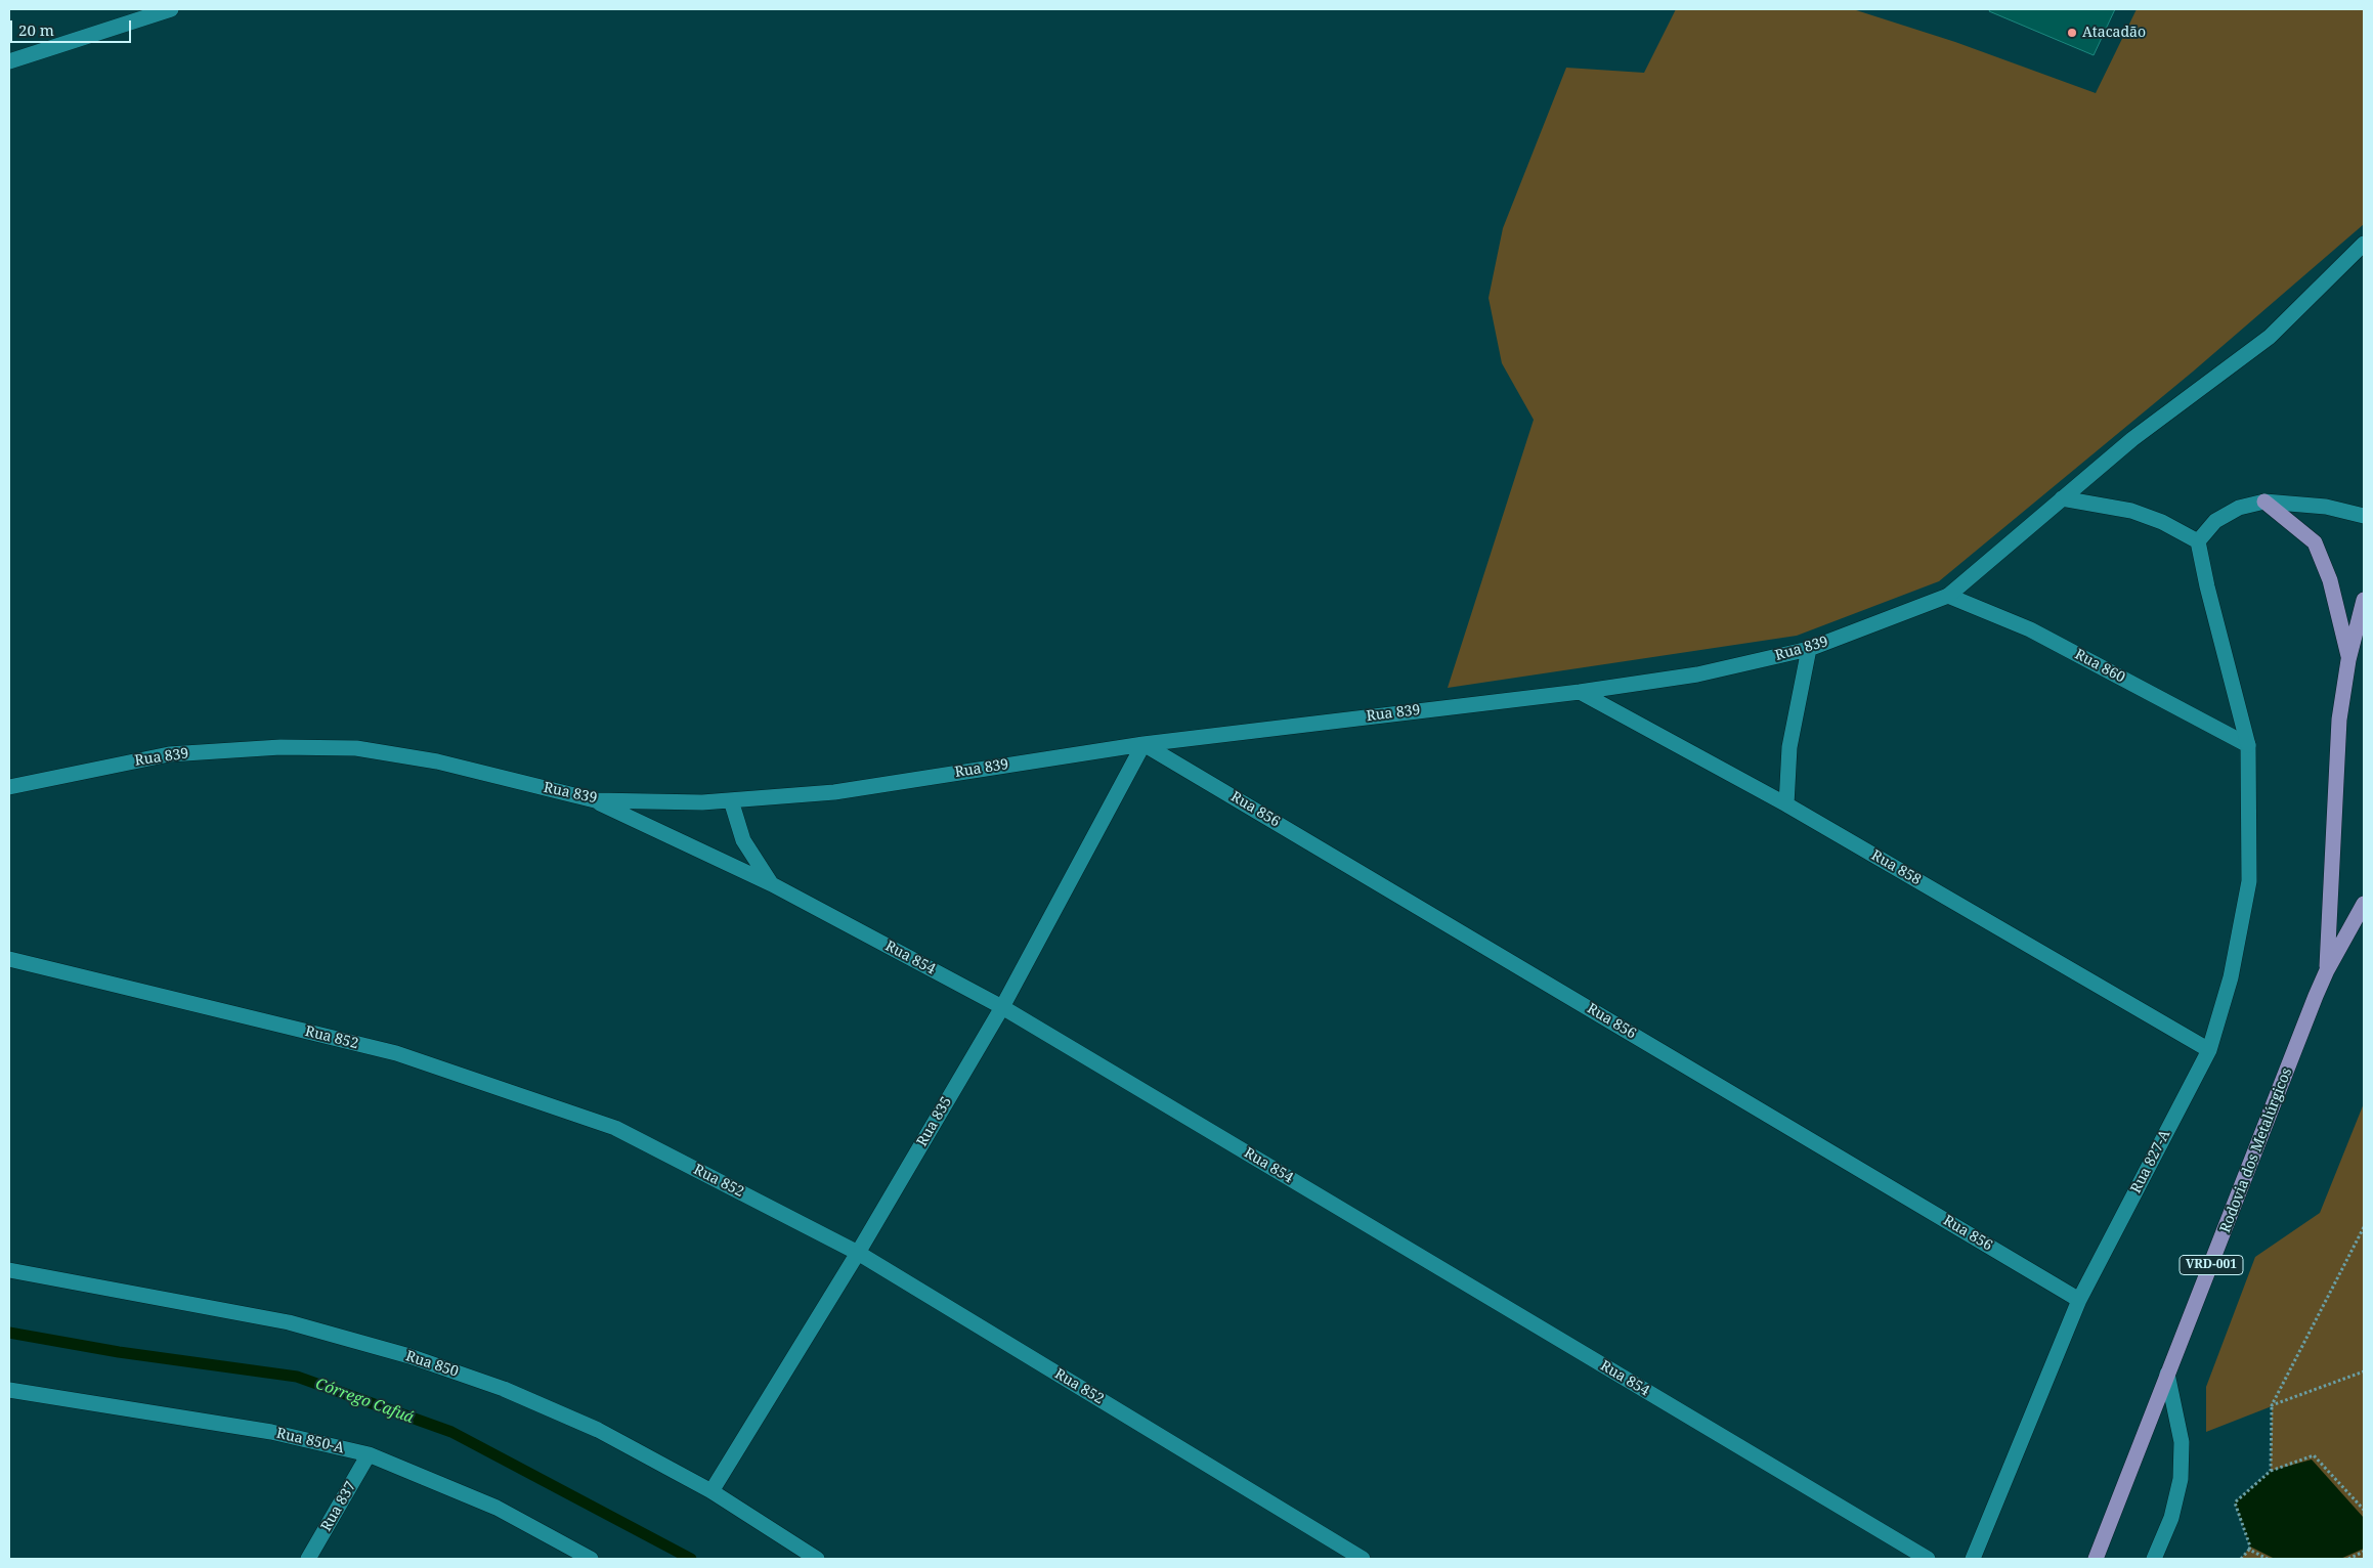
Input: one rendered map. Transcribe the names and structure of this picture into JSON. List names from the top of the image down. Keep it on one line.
{"streets":{"main road":["Rodovia dos Metalúrgicos","VRD-001"],"street":["Rua 839","Rua 860","Rua 856","Rua 858","Rua 854","Rua 852","Rua 835","Rua 827-A","Rua 850","Rua 850-A","Rua 837"]},"crossings":[["Rua 839","Rua 860"],["Rua 839","Rua 856"],["Rua 839","Rua 858"],["Rua 839","Rua 854"],["Rua 839","Rua 835"],["Rua 860","Rua 827-A"],["Rua 856","Rua 835"],["Rua 856","Rua 827-A"],["Rua 858","Rua 827-A"],["Rua 854","Rua 835"],["Rua 852","Rua 835"],["Rua 835","Rua 850"],["Rua 850-A","Rua 837"]],"water":["Córrego Cafuá"],"places":["Atacadão"],"scale_bar":"20 m"}
